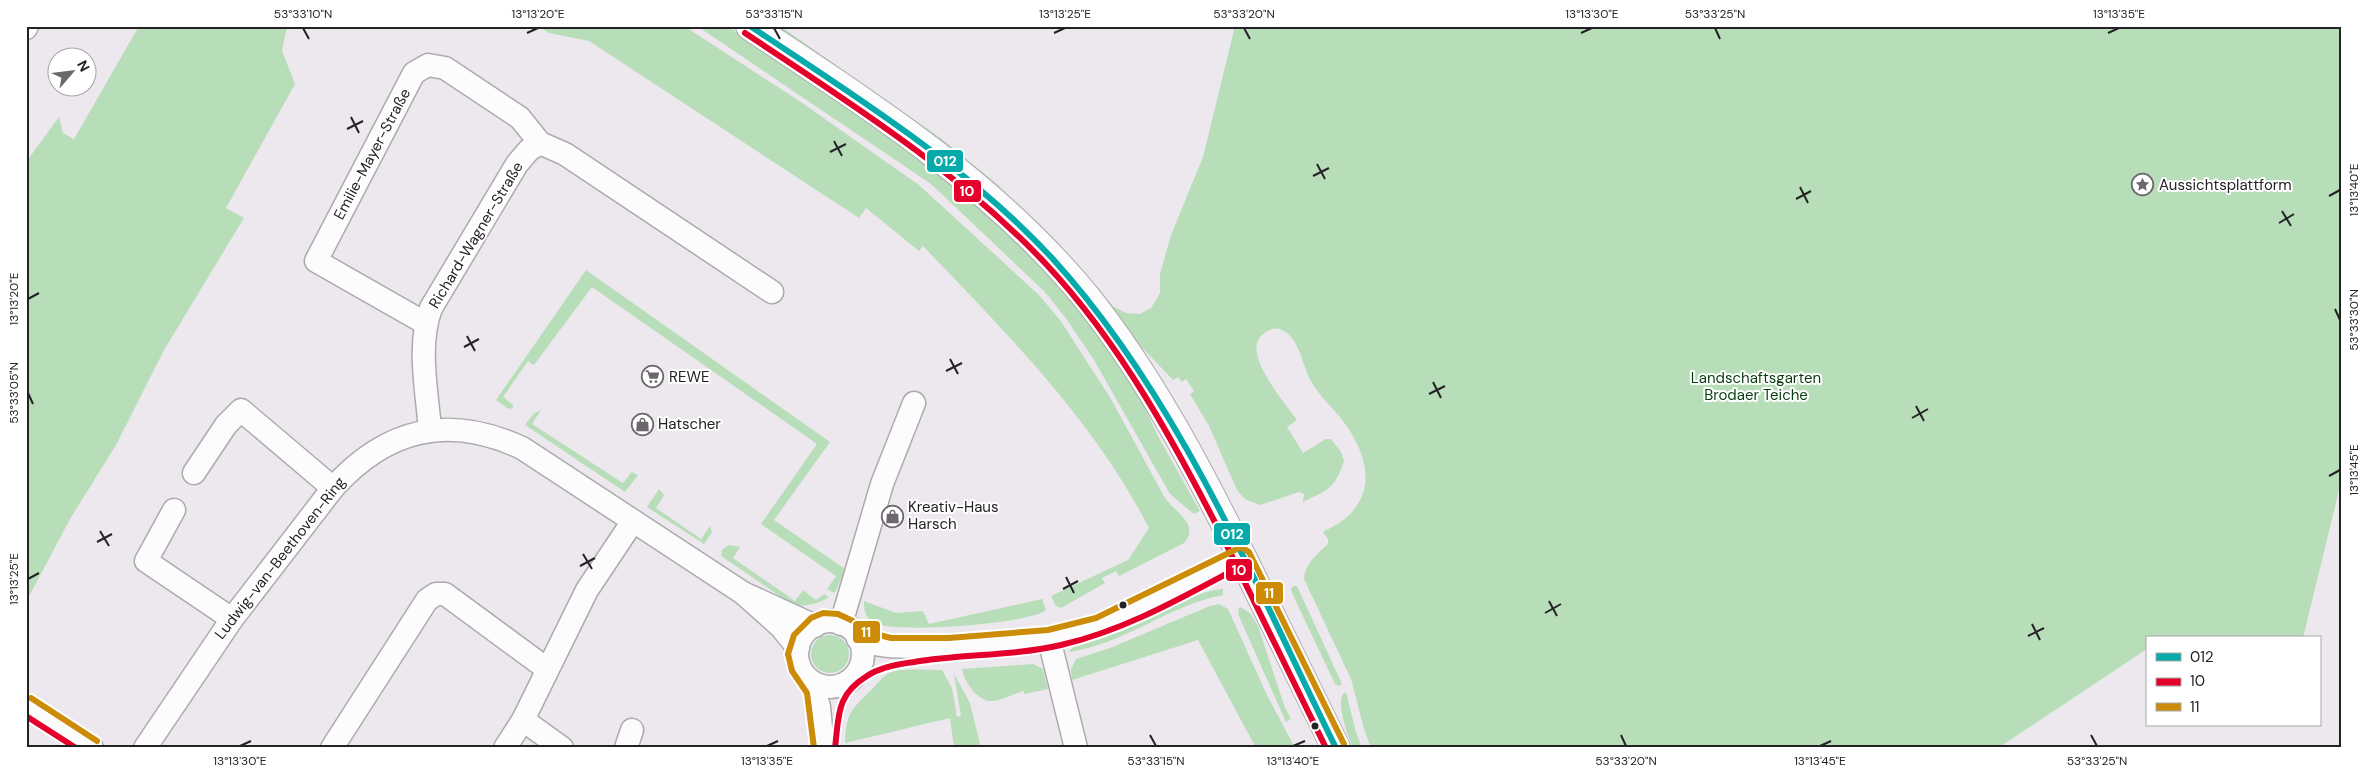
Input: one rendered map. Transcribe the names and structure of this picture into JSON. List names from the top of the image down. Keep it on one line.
{"streets":{"street":["Emilie-Mayer-Straße","Richard-Wagner-Straße","Ludwig-van-Beethoven-Ring"]},"crossings":[["Emilie-Mayer-Straße","Richard-Wagner-Straße"],["Richard-Wagner-Straße","Ludwig-van-Beethoven-Ring"]],"parks":["Landschaftsgarten Brodaer Teiche"],"places":{"place":["Aussichtsplattform"],"supermarket":["REWE"],"shop":["Hatscher","Kreativ-Haus Harsch"]},"lines":["transit line 012","transit line 10","transit line 11"],"legend":["012","10","11"],"north":"top right","coordinates":["53°33'10\"N","13°13'20\"E","53°33'15\"N","13°13'25\"E","53°33'20\"N","13°13'30\"E","53°33'25\"N","13°13'35\"E","13°13'40\"E","53°33'30\"N","53°33'05\"N","13°13'45\"E"]}
